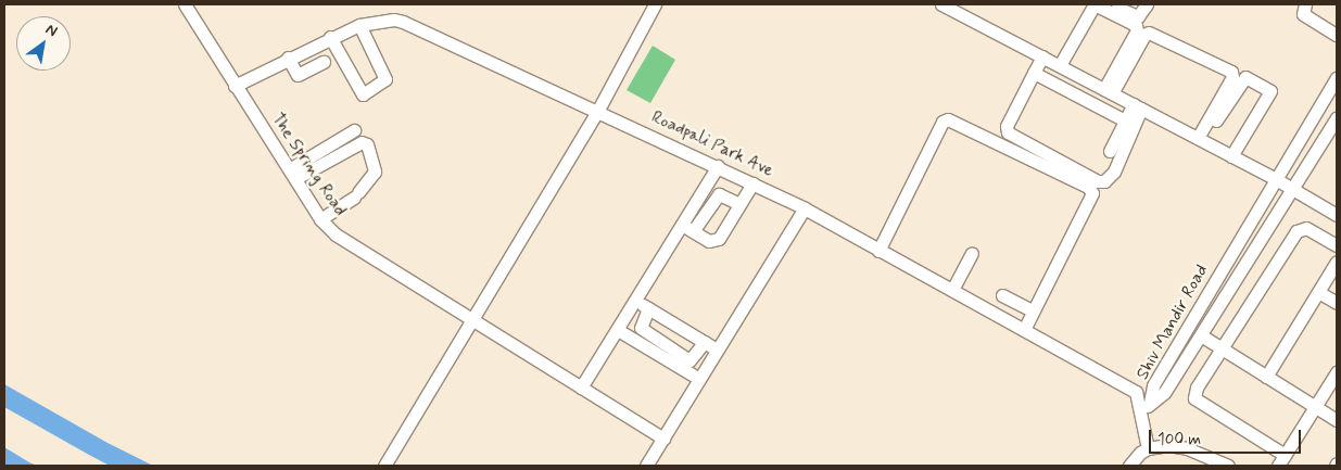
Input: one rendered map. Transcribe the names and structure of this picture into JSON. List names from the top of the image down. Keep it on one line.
{"streets":{"street":["Roadpali Park Ave","The Spring Road","Shiv Mandir Road"]},"crossings":[["Roadpali Park Ave","The Spring Road"]],"scale_bar":"100 m","north":"top right"}
